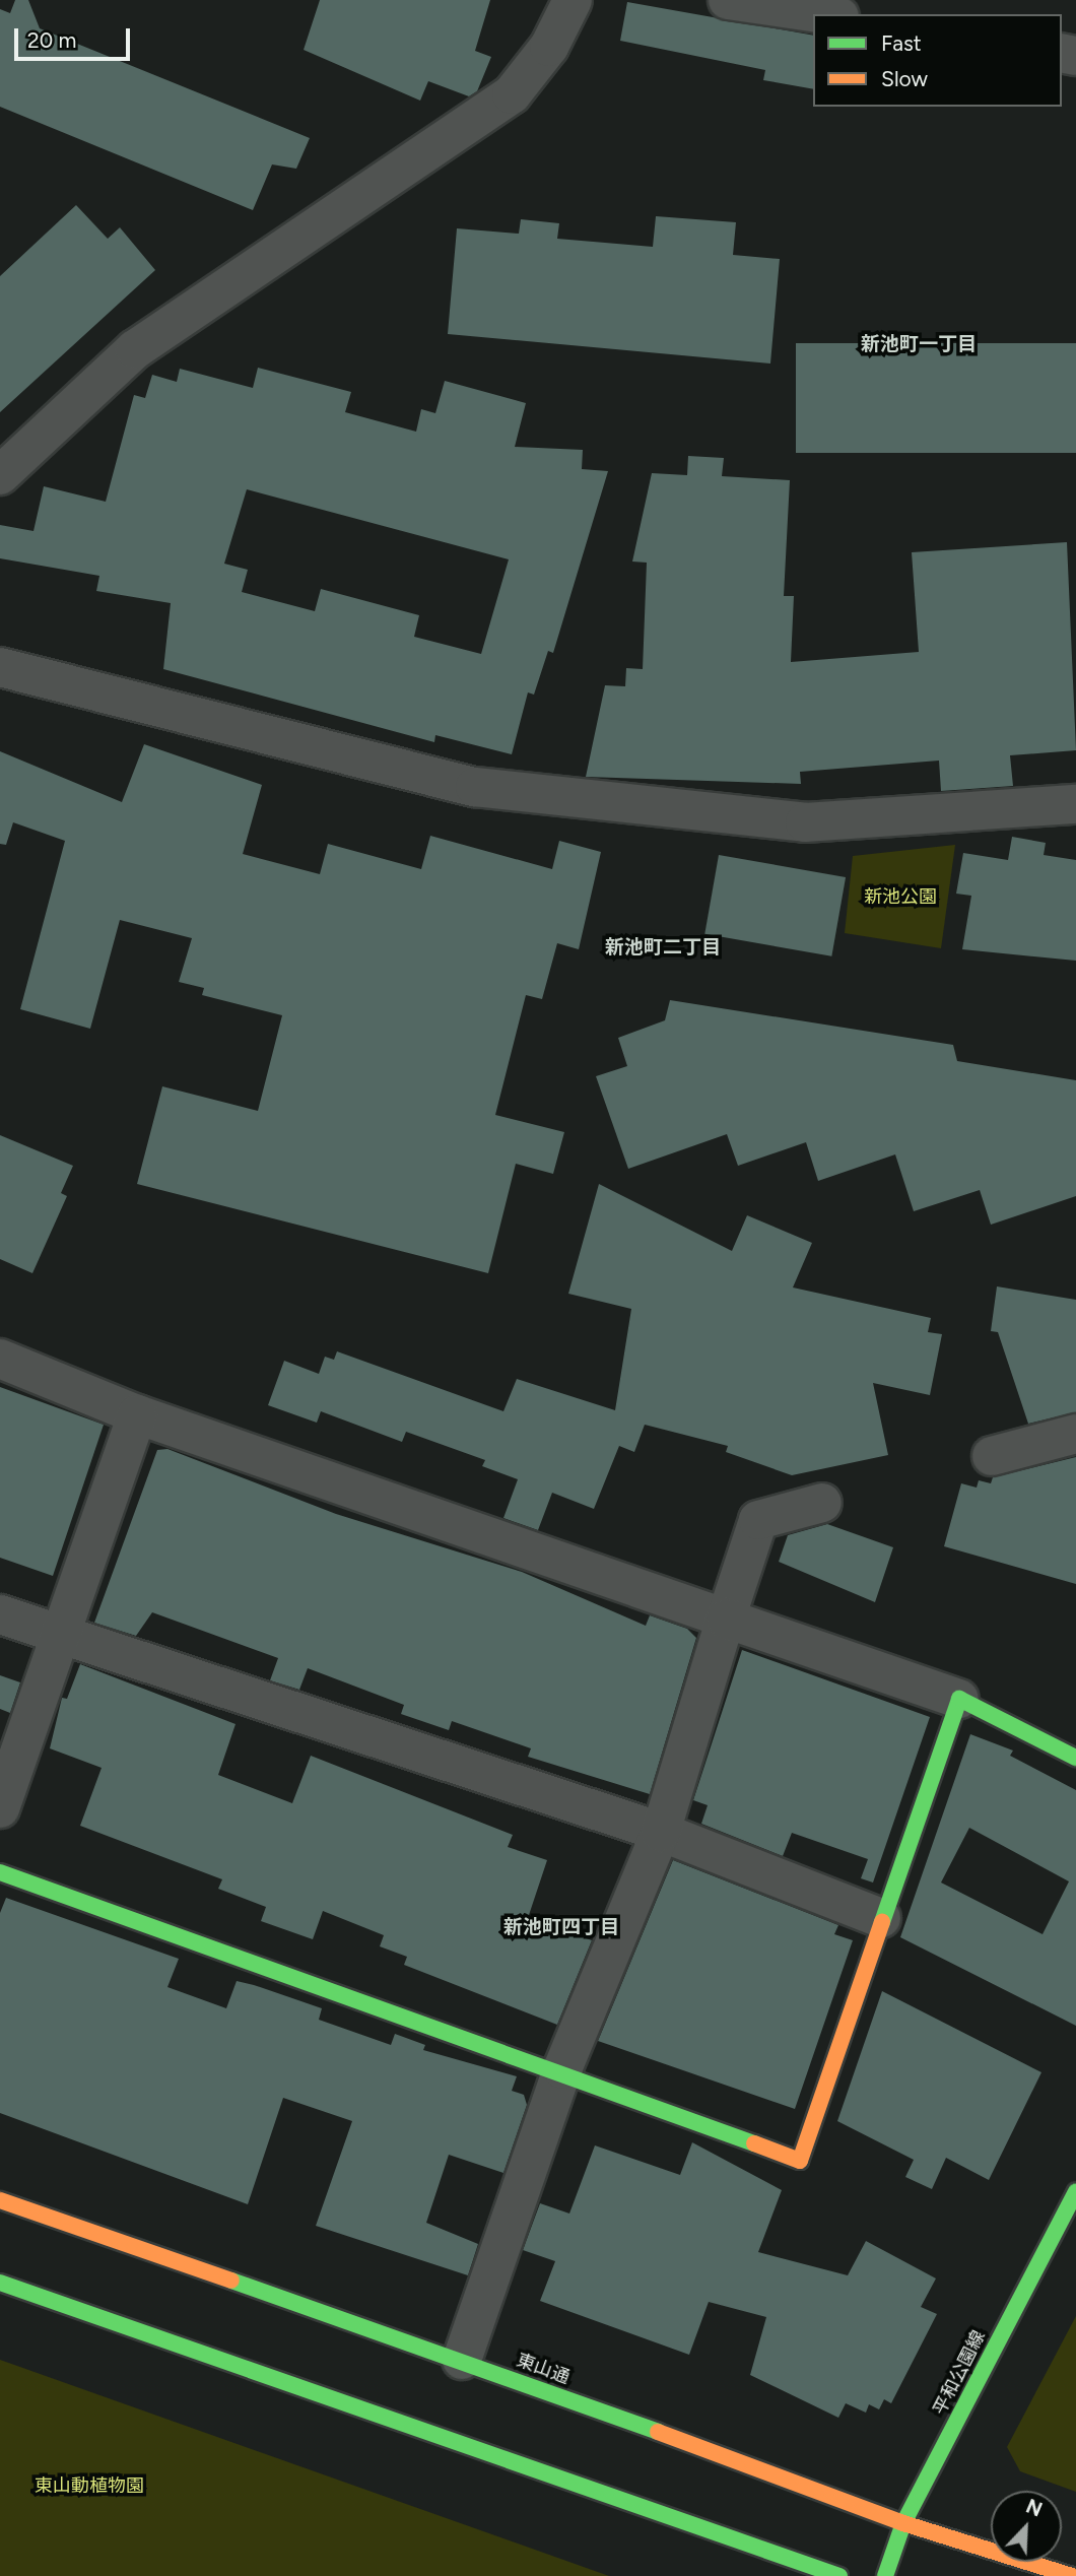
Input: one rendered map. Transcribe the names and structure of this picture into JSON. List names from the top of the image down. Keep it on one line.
{"streets":{"main road":["東山通","平和公園線"]},"crossings":[["東山通","平和公園線"]],"districts":["新池町一丁目","新池町二丁目","新池町四丁目"],"parks":["新池公園","東山動植物園"],"legend":["Fast","Slow"],"scale_bar":"20 m","north":"top right"}
